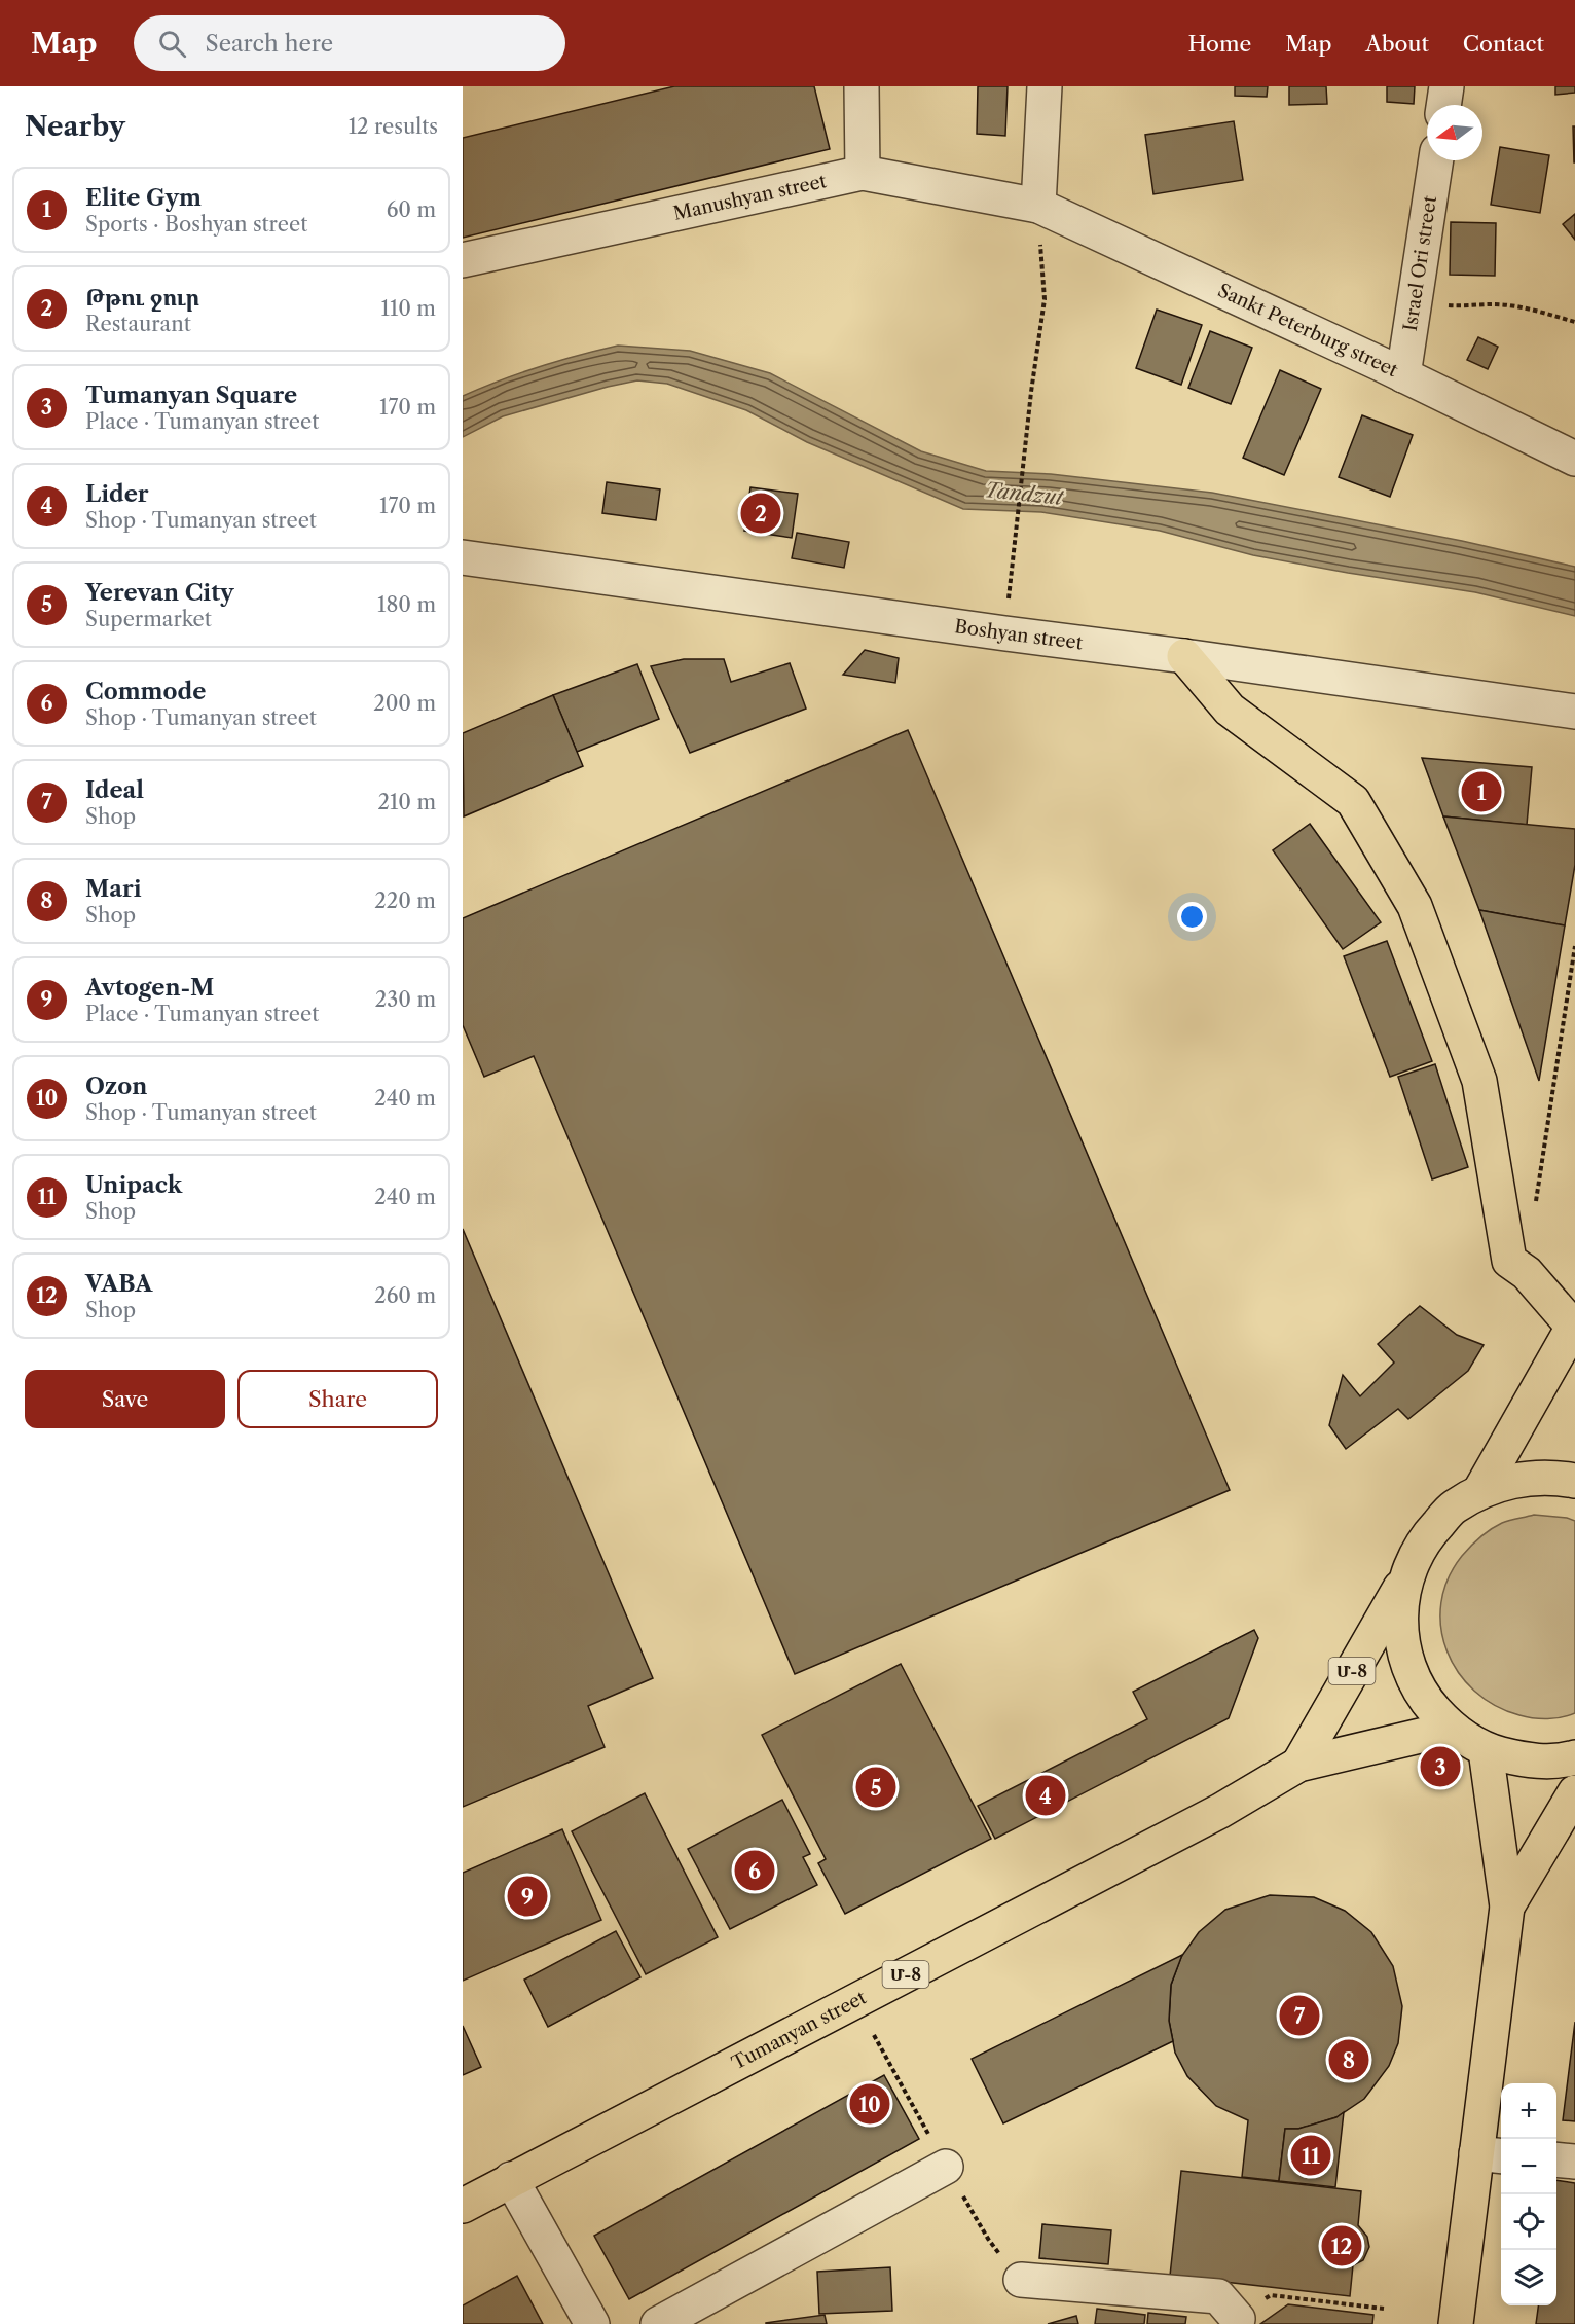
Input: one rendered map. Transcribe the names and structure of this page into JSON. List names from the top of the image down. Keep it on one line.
{"streets":{"main road":["Մ-8","Tumanyan street"],"street":["Manushyan street","Israel Ori street","Sankt Peterburg street","Boshyan street"]},"crossings":[["Manushyan street","Sankt Peterburg street"],["Israel Ori street","Sankt Peterburg street"],["Մ-8","Tumanyan street"]],"water":["Tandzut"],"north":"left","page":{"header":"Map","search":"Search here","nav":["Home","Map","About","Contact"],"heading":["Nearby","12 results"],"list":[{"mark":"1","name":"Elite Gym","note":"Sports · Boshyan street","value":"60 m"},{"mark":"2","name":"Թթու ջուր","note":"Restaurant","value":"110 m"},{"mark":"3","name":"Tumanyan Square","note":"Place · Tumanyan street","value":"170 m"},{"mark":"4","name":"Lider","note":"Shop · Tumanyan street","value":"170 m"},{"mark":"5","name":"Yerevan City","note":"Supermarket","value":"180 m"},{"mark":"6","name":"Commode","note":"Shop · Tumanyan street","value":"200 m"},{"mark":"7","name":"Ideal","note":"Shop","value":"210 m"},{"mark":"8","name":"Mari","note":"Shop","value":"220 m"},{"mark":"9","name":"Avtogen-M","note":"Place · Tumanyan street","value":"230 m"},{"mark":"10","name":"Ozon","note":"Shop · Tumanyan street","value":"240 m"},{"mark":"11","name":"Unipack","note":"Shop","value":"240 m"},{"mark":"12","name":"VABA","note":"Shop","value":"260 m"}],"pins":["2","1","3","5","4","6","9","7","8","10","11","12"],"buttons":["Save","Share"],"map_buttons":["+","−"]}}
